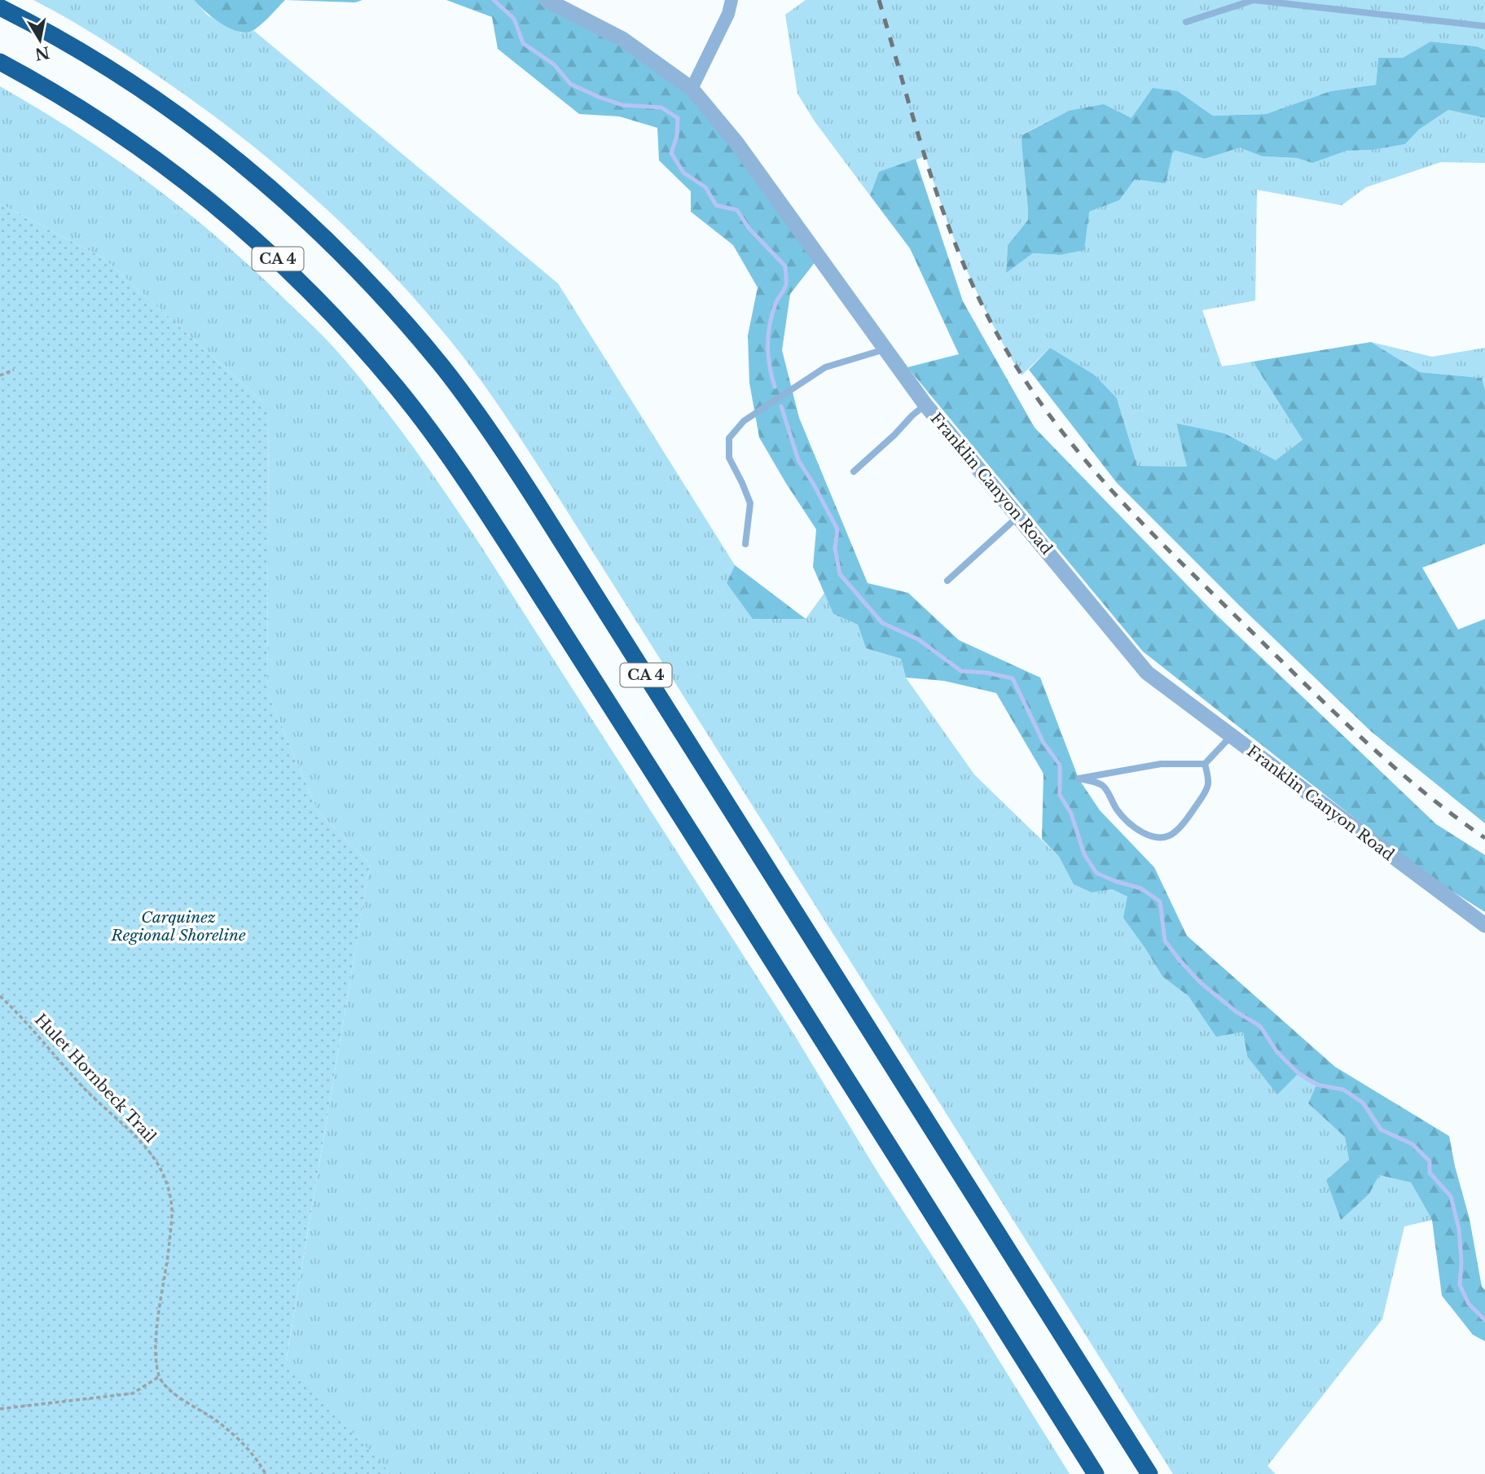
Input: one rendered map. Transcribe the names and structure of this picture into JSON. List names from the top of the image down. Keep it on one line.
{"streets":{"highway":["CA 4"],"street":["Franklin Canyon Road"],"path":["Hulet Hornbeck Trail"]},"parks":["Carquinez Regional Shoreline"],"north":"bottom"}
